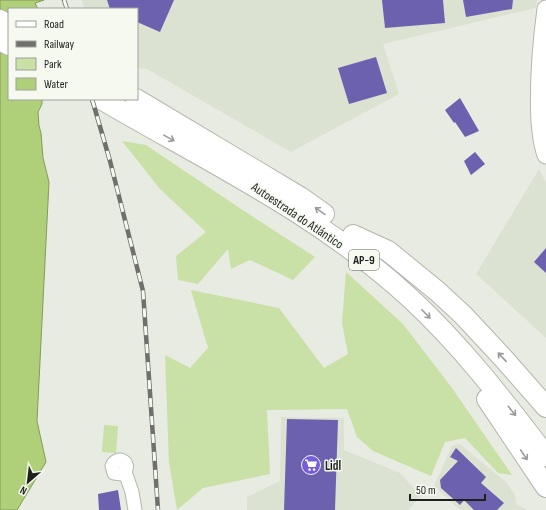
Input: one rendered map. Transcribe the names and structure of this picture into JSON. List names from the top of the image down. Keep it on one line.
{"streets":{"highway":["Autoestrada do Atlántico","AP-9"]},"places":{"supermarket":["Lidl"]},"legend":["Road","Railway","Park","Water"],"scale_bar":"50 m","north":"bottom left"}
